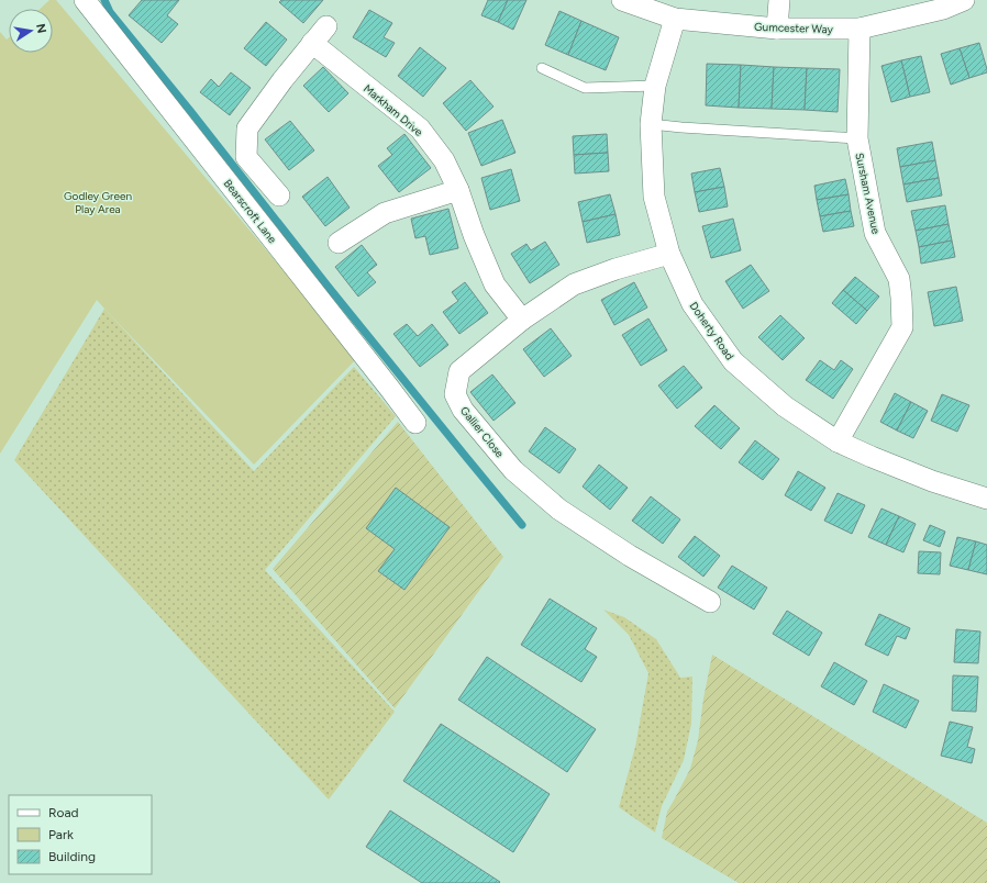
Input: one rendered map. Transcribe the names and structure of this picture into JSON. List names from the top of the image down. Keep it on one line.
{"streets":{"street":["Gumcester Way","Markham Drive","Sursham Avenue","Bearscroft Lane","Doherty Road","Gallier Close"]},"crossings":[["Gumcester Way","Sursham Avenue"],["Gumcester Way","Doherty Road"],["Markham Drive","Gallier Close"],["Sursham Avenue","Doherty Road"],["Doherty Road","Gallier Close"]],"parks":["Godley Green Play Area"],"legend":["Road","Park","Building"],"north":"right"}
